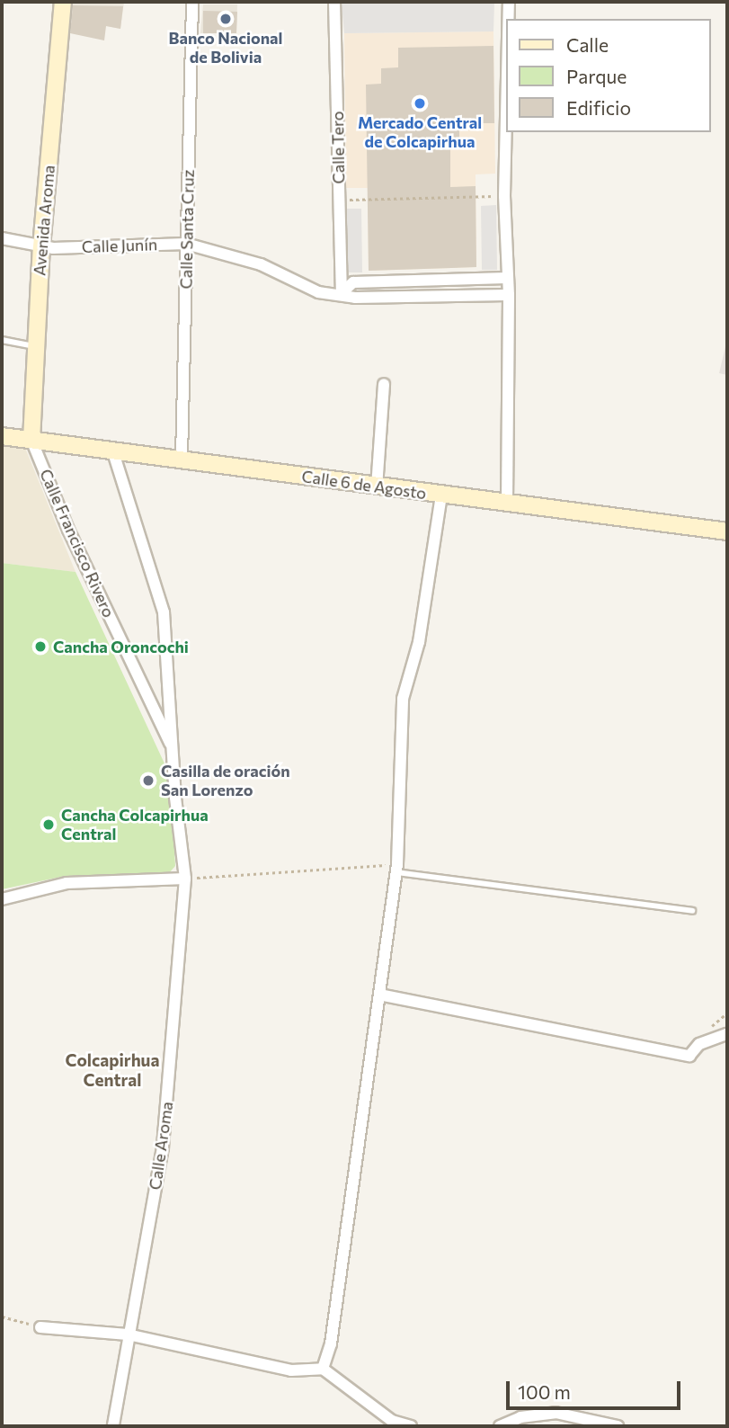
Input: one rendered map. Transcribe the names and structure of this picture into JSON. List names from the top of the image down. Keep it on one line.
{"streets":{"main road":["Avenida Aroma","Calle 6 de Agosto"],"street":["Calle Tero","Calle Santa Cruz","Calle Junín","Calle Francisco Rivero","Calle Aroma"]},"crossings":[["Calle Tero","Calle Junín"],["Avenida Aroma","Calle Junín"],["Avenida Aroma","Calle 6 de Agosto"],["Avenida Aroma","Calle Francisco Rivero"],["Calle Santa Cruz","Calle Junín"],["Calle Santa Cruz","Calle 6 de Agosto"],["Calle 6 de Agosto","Calle Francisco Rivero"],["Calle 6 de Agosto","Calle Aroma"],["Calle Francisco Rivero","Calle Aroma"]],"districts":["Colcapirhua Central"],"places":["Banco Nacional de Bolivia","Mercado Central de Colcapirhua","Cancha Oroncochi","Casilla de oración San Lorenzo","Cancha Colcapirhua Central"],"legend":["Calle","Parque","Edificio"],"scale_bar":"100 m"}
